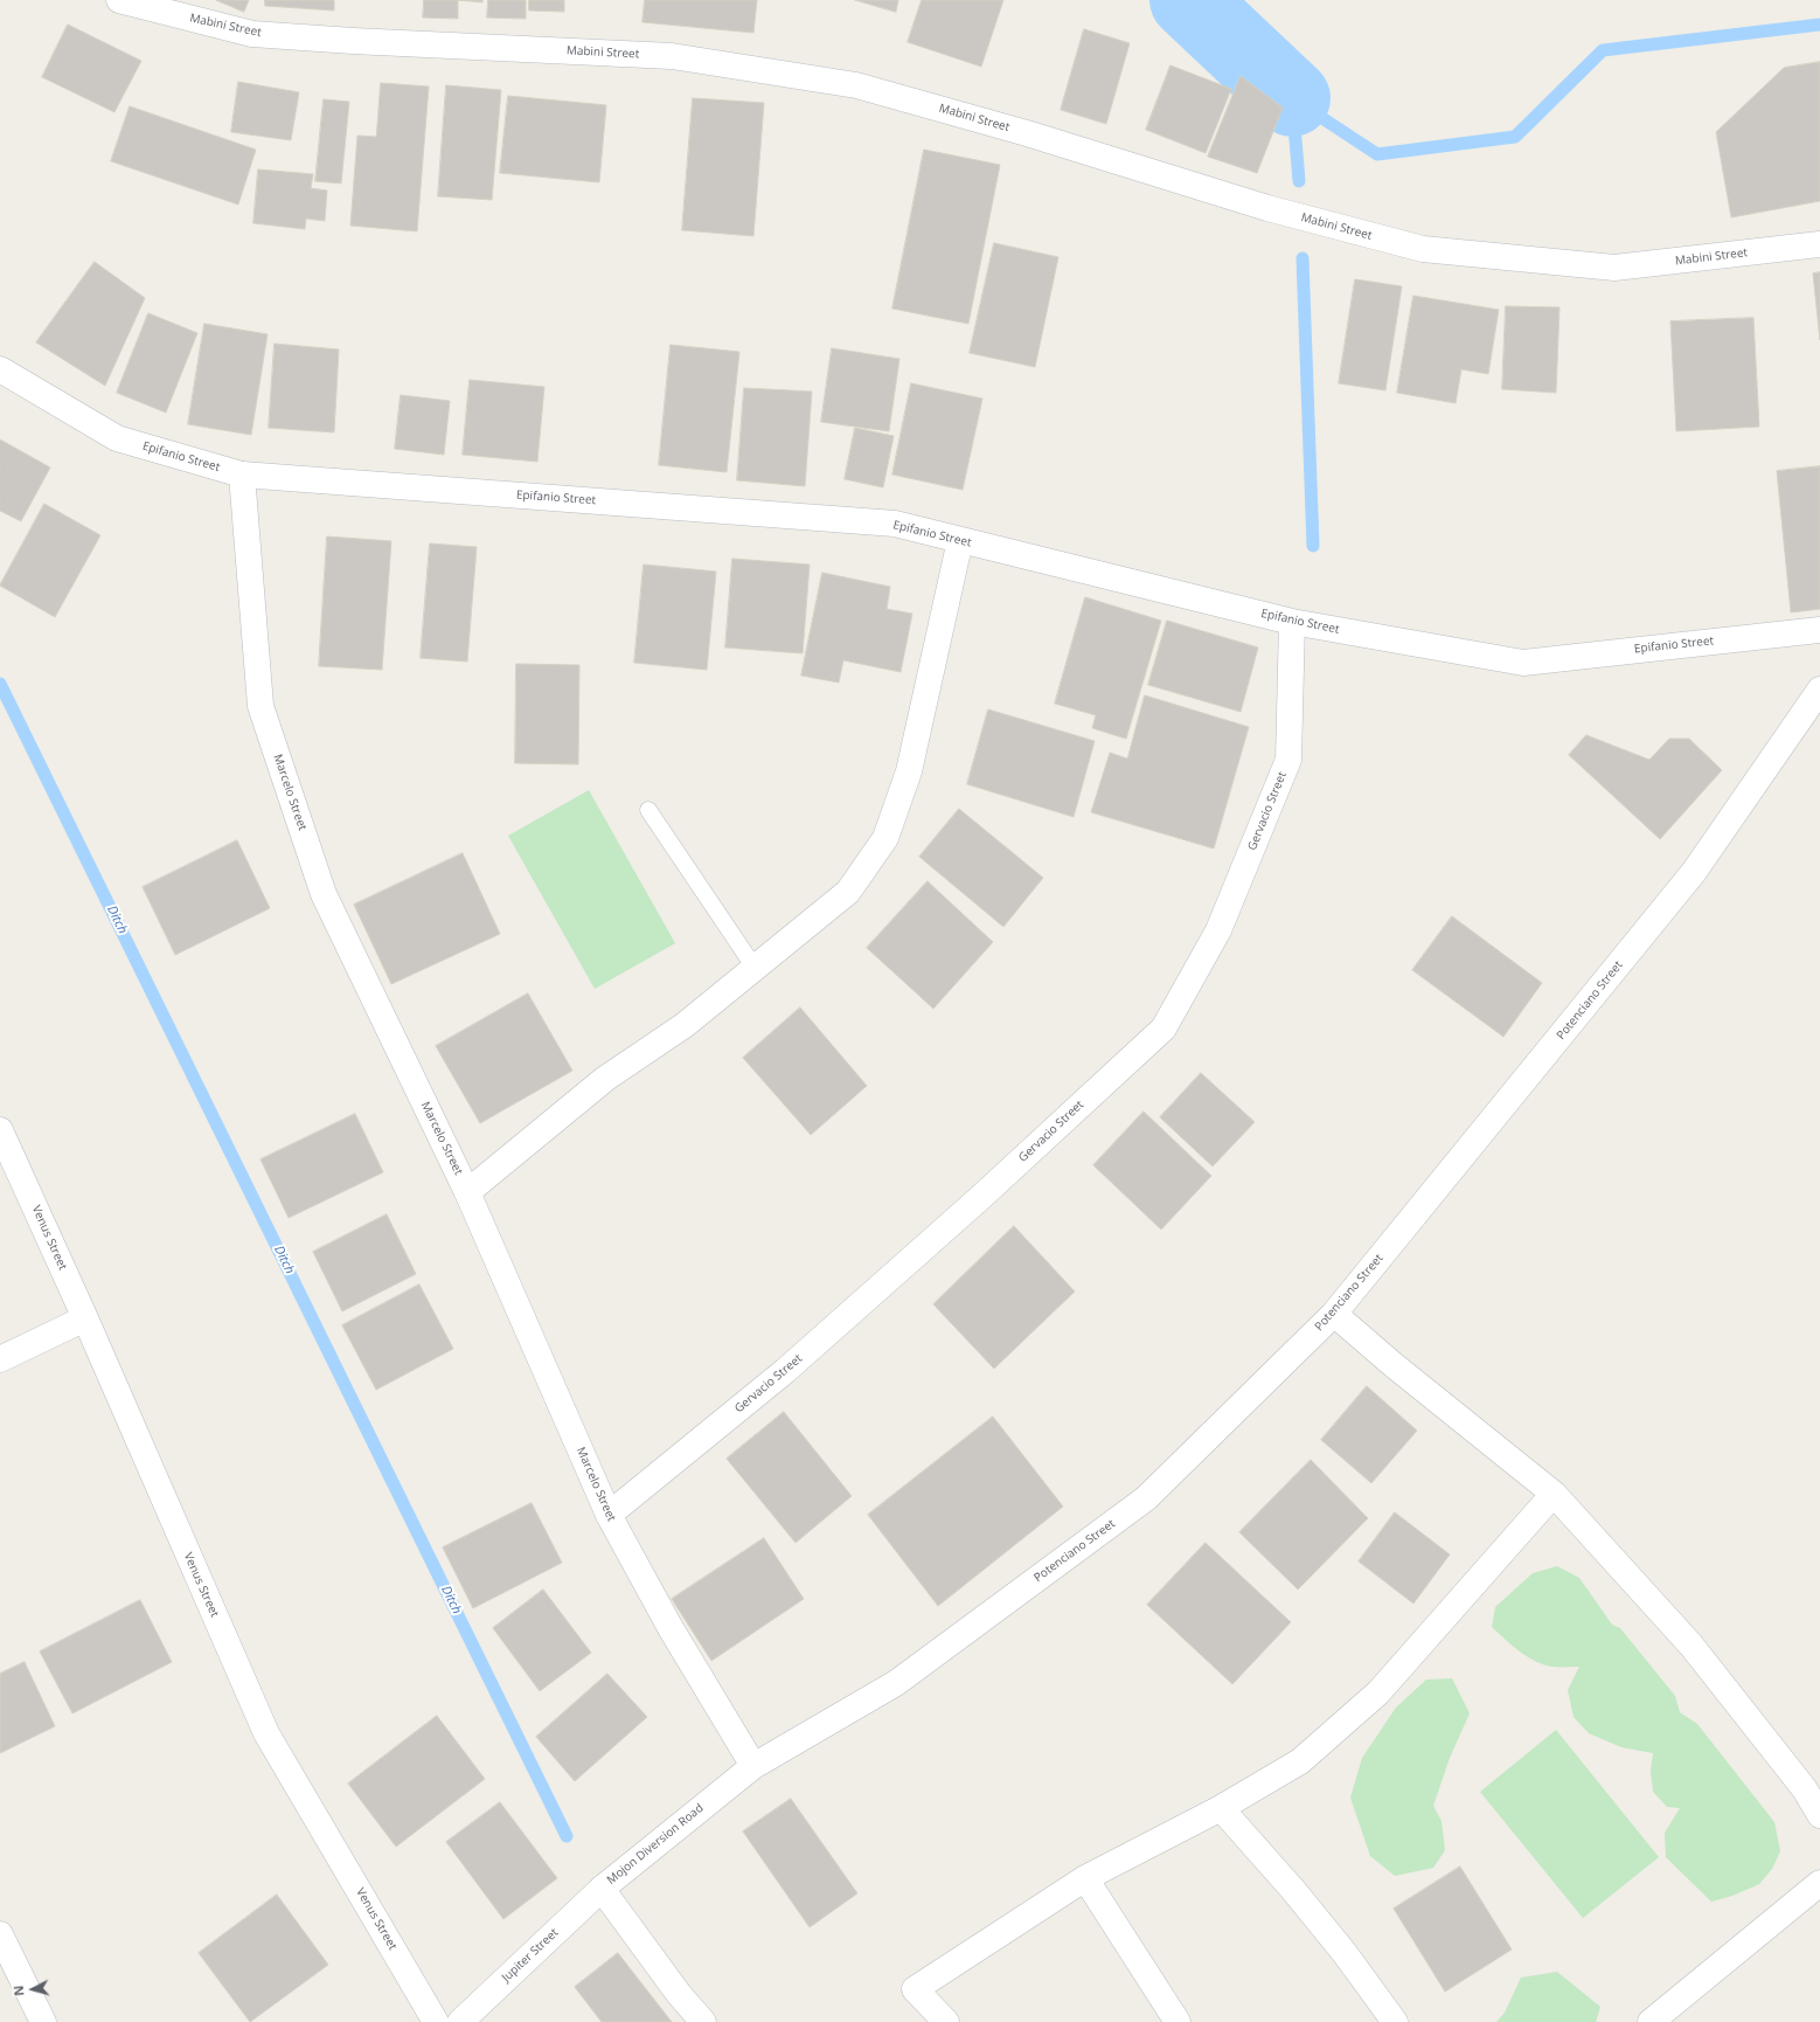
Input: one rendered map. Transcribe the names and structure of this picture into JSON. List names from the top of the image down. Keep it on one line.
{"streets":{"street":["Mabini Street","Epifanio Street","Marcelo Street","Gervacio Street","Potenciano Street","Venus Street","Mojon Diversion Road","Jupiter Street"]},"crossings":[["Epifanio Street","Marcelo Street"],["Epifanio Street","Gervacio Street"],["Marcelo Street","Gervacio Street"],["Marcelo Street","Potenciano Street"],["Marcelo Street","Mojon Diversion Road"],["Potenciano Street","Mojon Diversion Road"],["Mojon Diversion Road","Jupiter Street"]],"water":["Ditch"],"north":"left"}
